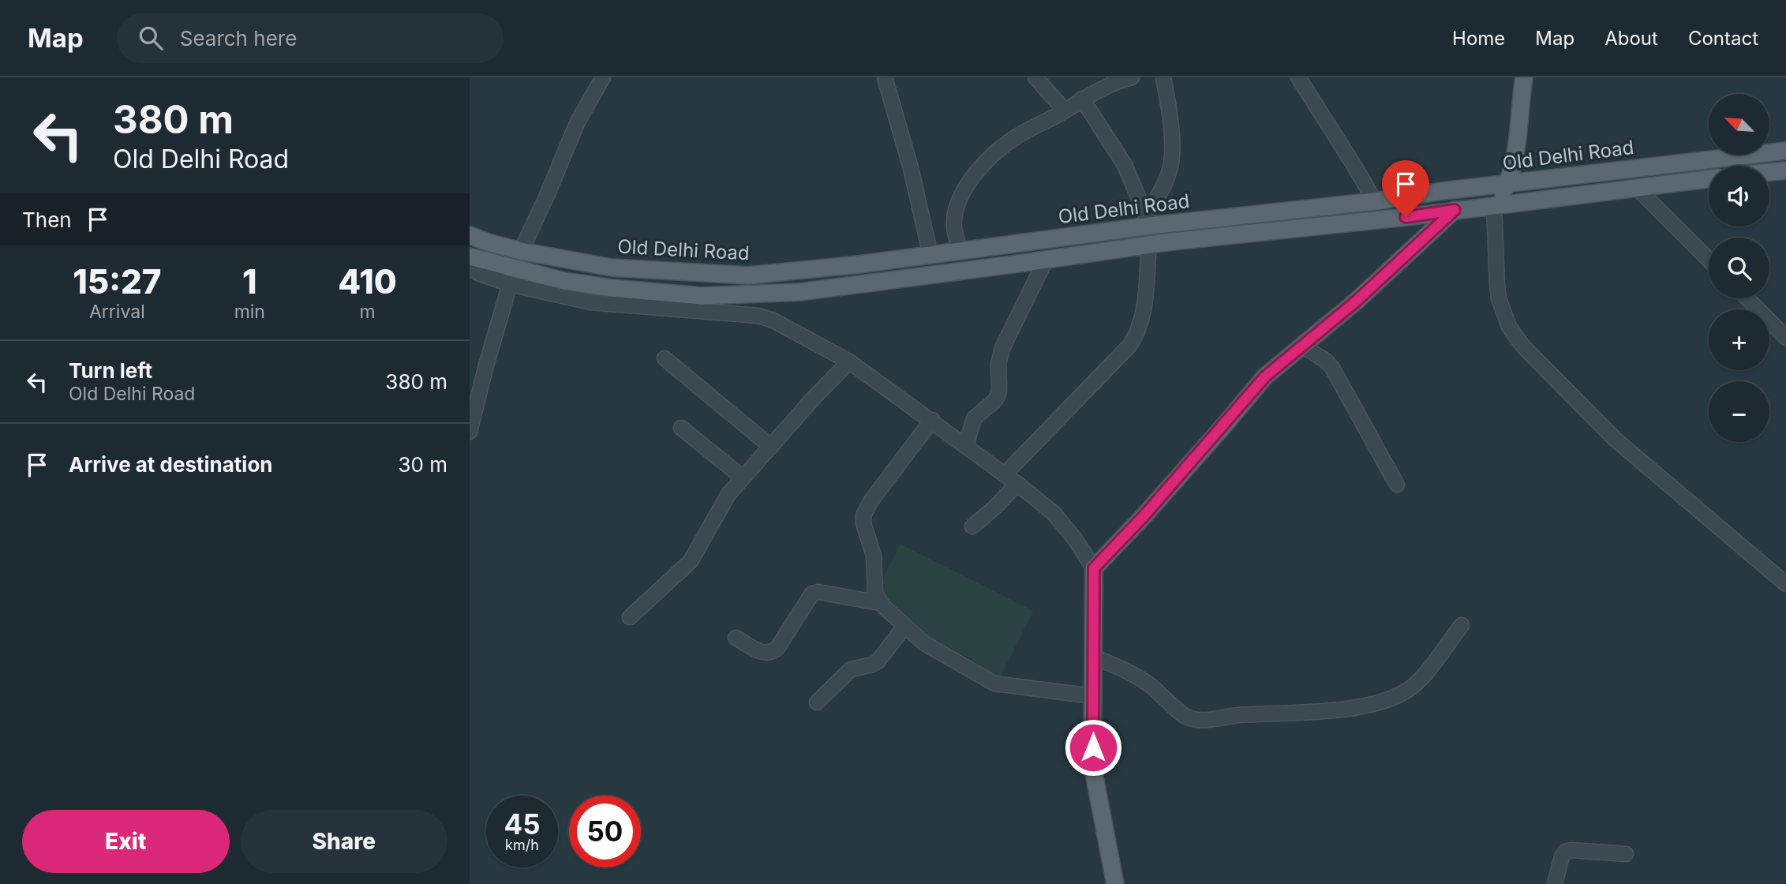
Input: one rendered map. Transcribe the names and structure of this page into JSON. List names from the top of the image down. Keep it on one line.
{"streets":{"main road":["Old Delhi Road"]},"north":"top left","page":{"header":"Map","search":"Search here","nav":["Home","Map","About","Contact"],"turn":["380 m","Old Delhi Road"],"map_buttons":["+","−"],"then":"Then","eta":["15:27","Arrival","1","min","410","m"],"list":[{"name":"Turn left","note":"Old Delhi Road","value":"380 m"},{"name":"Arrive at destination","value":"30 m"}],"speed":"45 km/h","limit":"50","buttons":["Exit","Share"]}}
